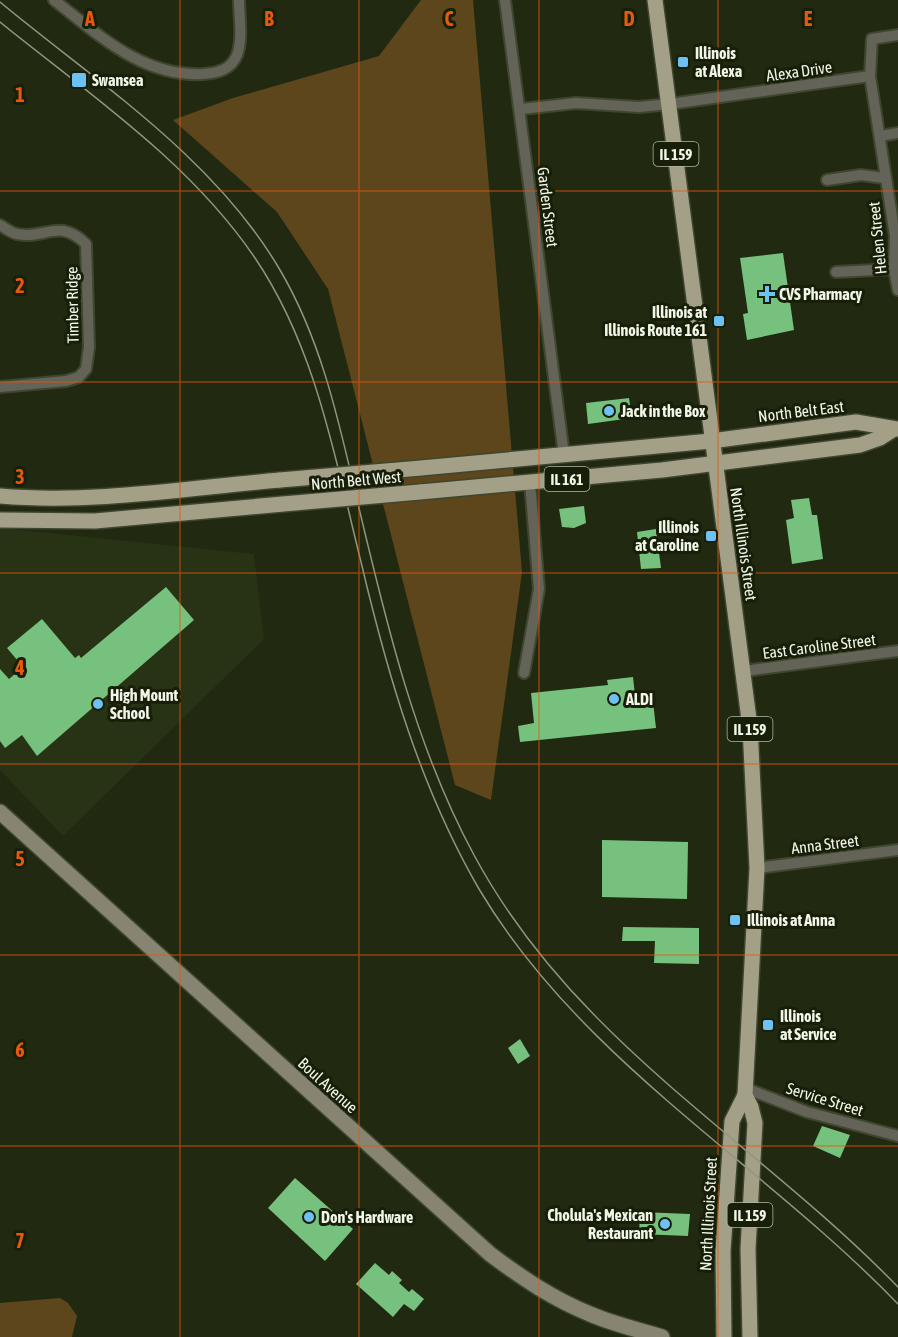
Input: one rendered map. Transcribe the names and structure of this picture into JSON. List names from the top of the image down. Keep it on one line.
{"streets":{"main road":["IL 159","North Belt East","IL 161","North Belt West","North Illinois Street"],"street":["Alexa Drive","Garden Street","Helen Street","Timber Ridge","East Caroline Street","Anna Street","Boul Avenue","Service Street"]},"crossings":[["Alexa Drive","Helen Street"],["Alexa Drive","North Illinois Street"],["Garden Street","North Belt West"],["North Belt East","North Belt West"],["North Belt East","North Illinois Street"],["North Belt West","North Illinois Street"],["North Illinois Street","East Caroline Street"],["North Illinois Street","Anna Street"],["North Illinois Street","Service Street"]],"places":{"transit":["Illinois at Alexa","Swansea","Illinois at Illinois Route 161","Illinois at Caroline","Illinois at Anna","Illinois at Service"],"health":["CVS Pharmacy"],"other":["Jack in the Box","ALDI","High Mount School","Don's Hardware","Cholula's Mexican Restaurant"]},"grid":{"columns":["A","B","C","D","E"],"rows":["1","2","3","4","5","6","7"]}}
